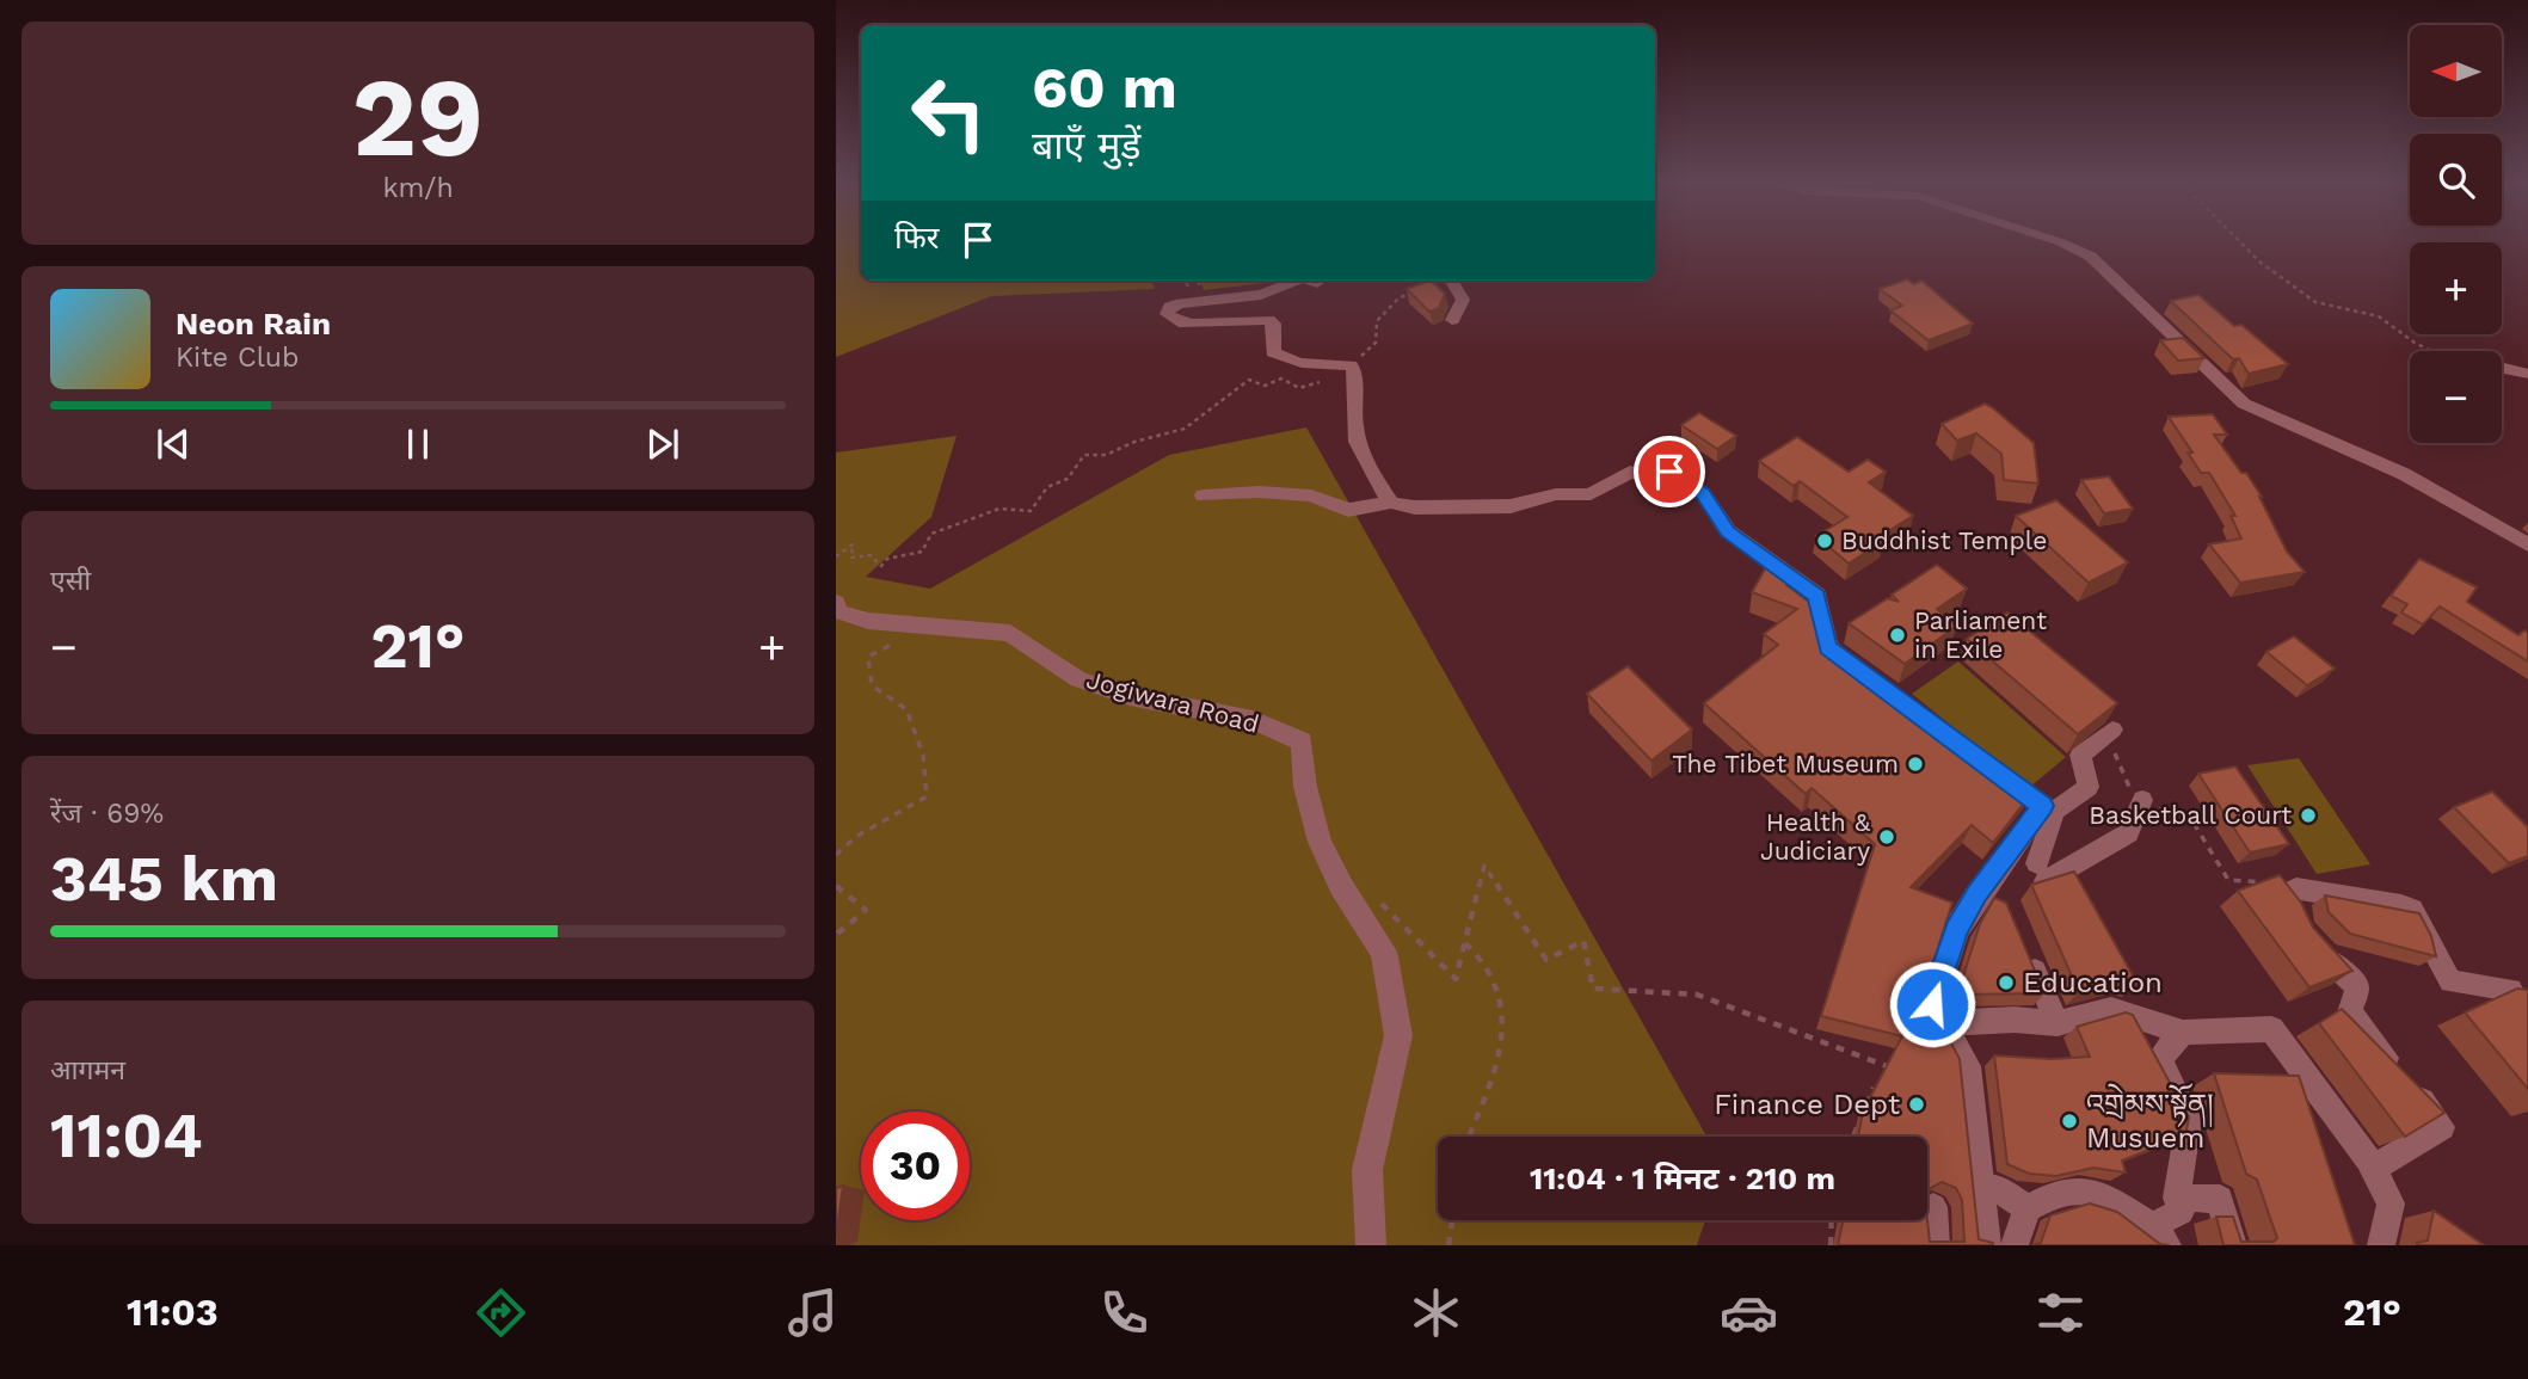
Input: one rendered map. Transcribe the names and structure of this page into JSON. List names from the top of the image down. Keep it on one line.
{"streets":{"street":["Jogiwara Road"]},"places":["Buddhist Temple","Parliament in Exile","The Tibet Museum","Basketball Court","Health & Judiciary","Education","Finance Dept","འགྲེམས་སྟོན། Musuem"],"north":"left","page":{"tile":[["29","km/h"],"एसी",["रेंज · 69%","345 km"],["आगमन","11:04"]],"map_buttons":["+","−"],"turn":["60 m","बाएँ मुड़ें"],"then":"फिर","song":["Neon Rain","Kite Club"],"heat":["−","21°","+"],"limit":"30","trip":"11:04 · 1 मिनट · 210 m","tabs":["11:03","21°"]}}
